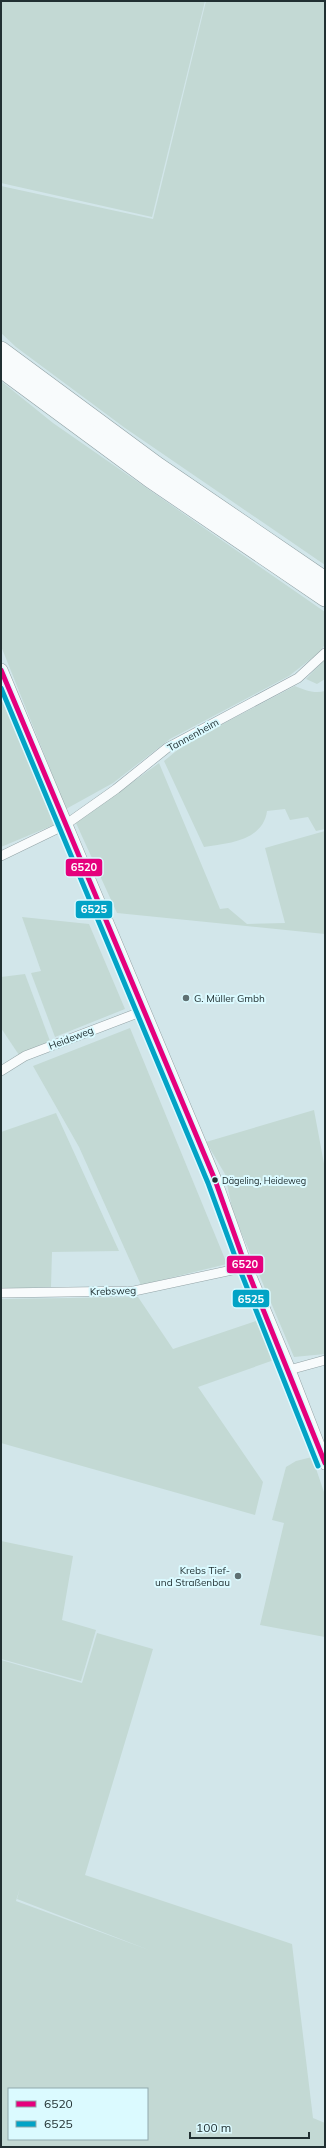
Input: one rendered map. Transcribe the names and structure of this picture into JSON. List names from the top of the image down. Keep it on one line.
{"streets":{"street":["Tannenheim","Heideweg","Krebsweg"]},"places":["G. Müller Gmbh","Dägeling, Heideweg","Krebs Tief- und Straßenbau"],"lines":["transit line 6520","transit line 6525"],"legend":["6520","6525"],"scale_bar":"100 m"}
